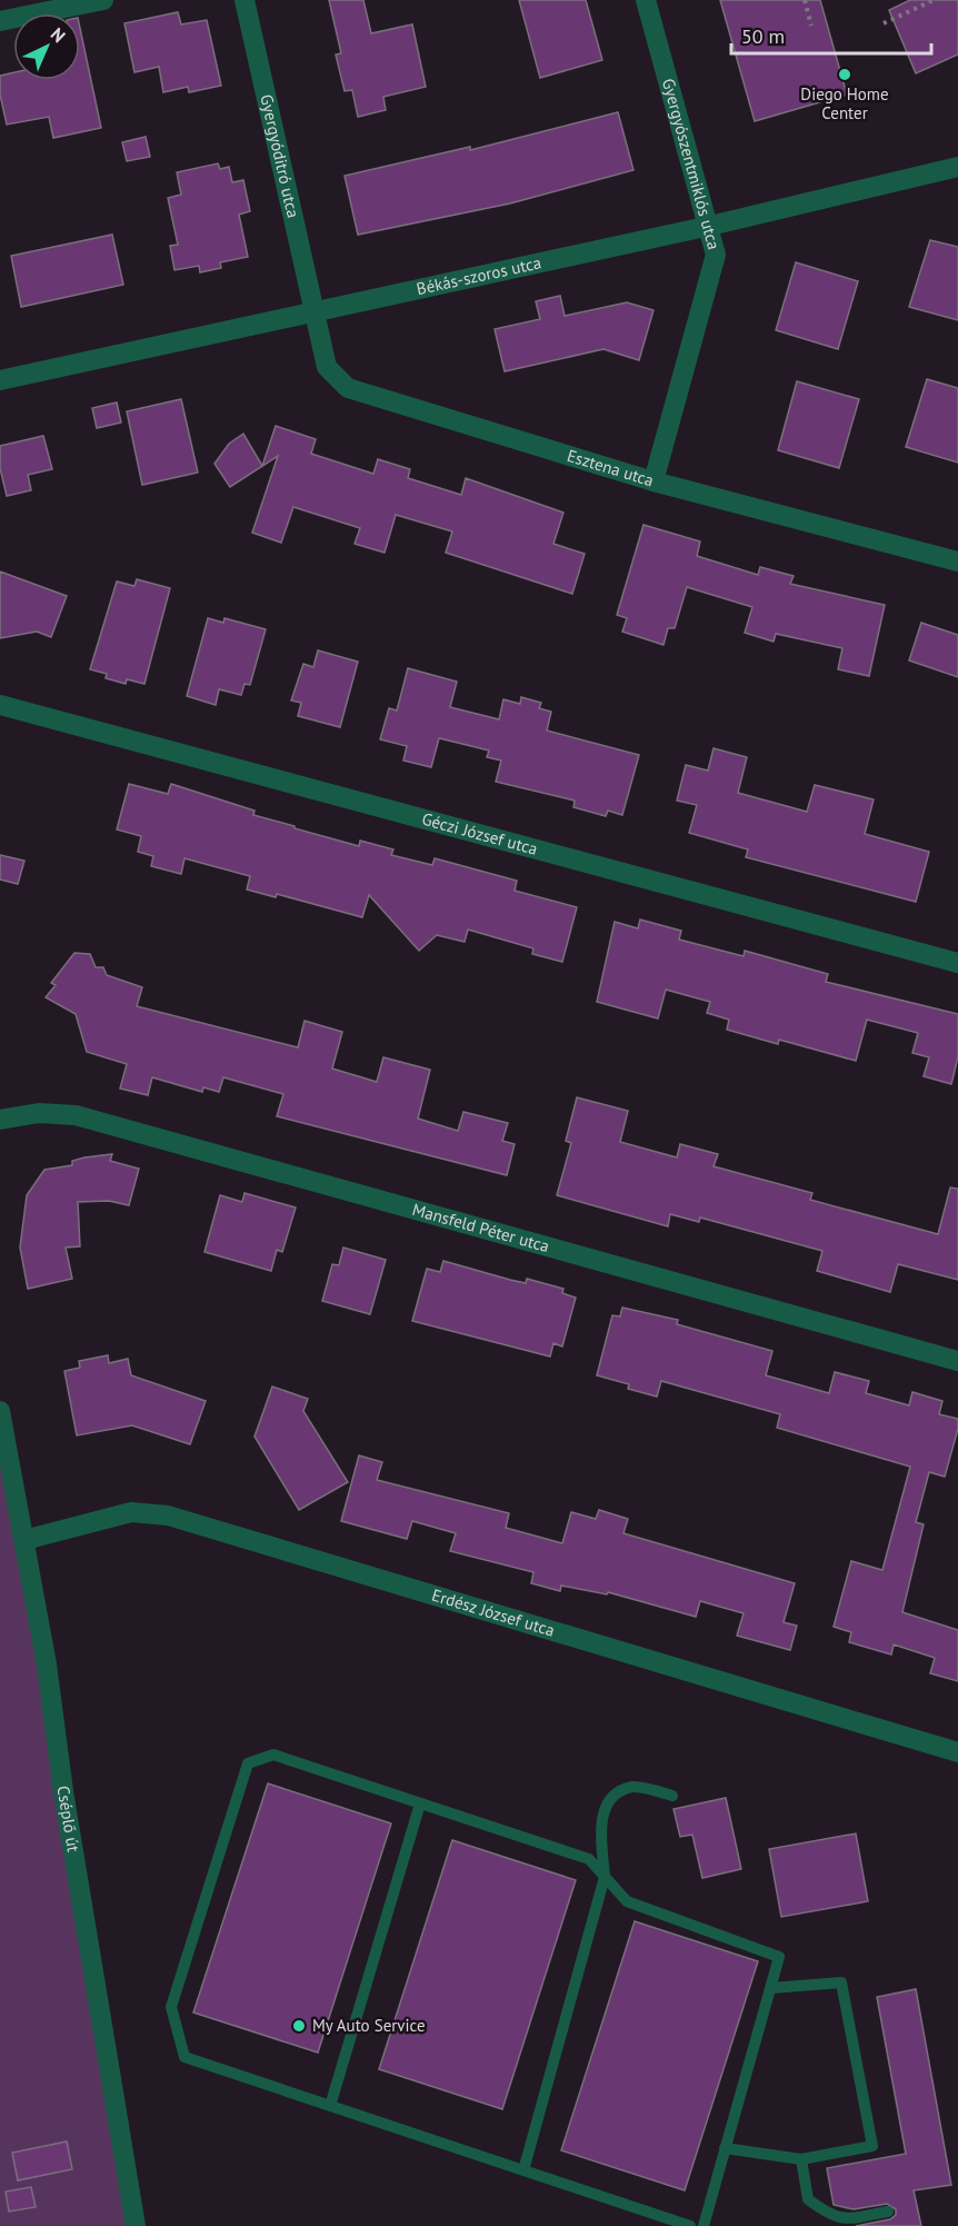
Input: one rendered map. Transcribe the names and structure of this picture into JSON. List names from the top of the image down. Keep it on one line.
{"streets":{"street":["Gyergyóditró utca","Gyergyószentmiklós utca","Békás-szoros utca","Esztena utca","Géczi József utca","Mansfeld Péter utca","Erdész József utca","Cséplő út"]},"crossings":[["Gyergyóditró utca","Békás-szoros utca"],["Gyergyóditró utca","Esztena utca"],["Gyergyószentmiklós utca","Békás-szoros utca"],["Gyergyószentmiklós utca","Esztena utca"],["Békás-szoros utca","Esztena utca"],["Erdész József utca","Cséplő út"]],"places":["Diego Home Center","My Auto Service"],"scale_bar":"50 m","north":"top right"}
